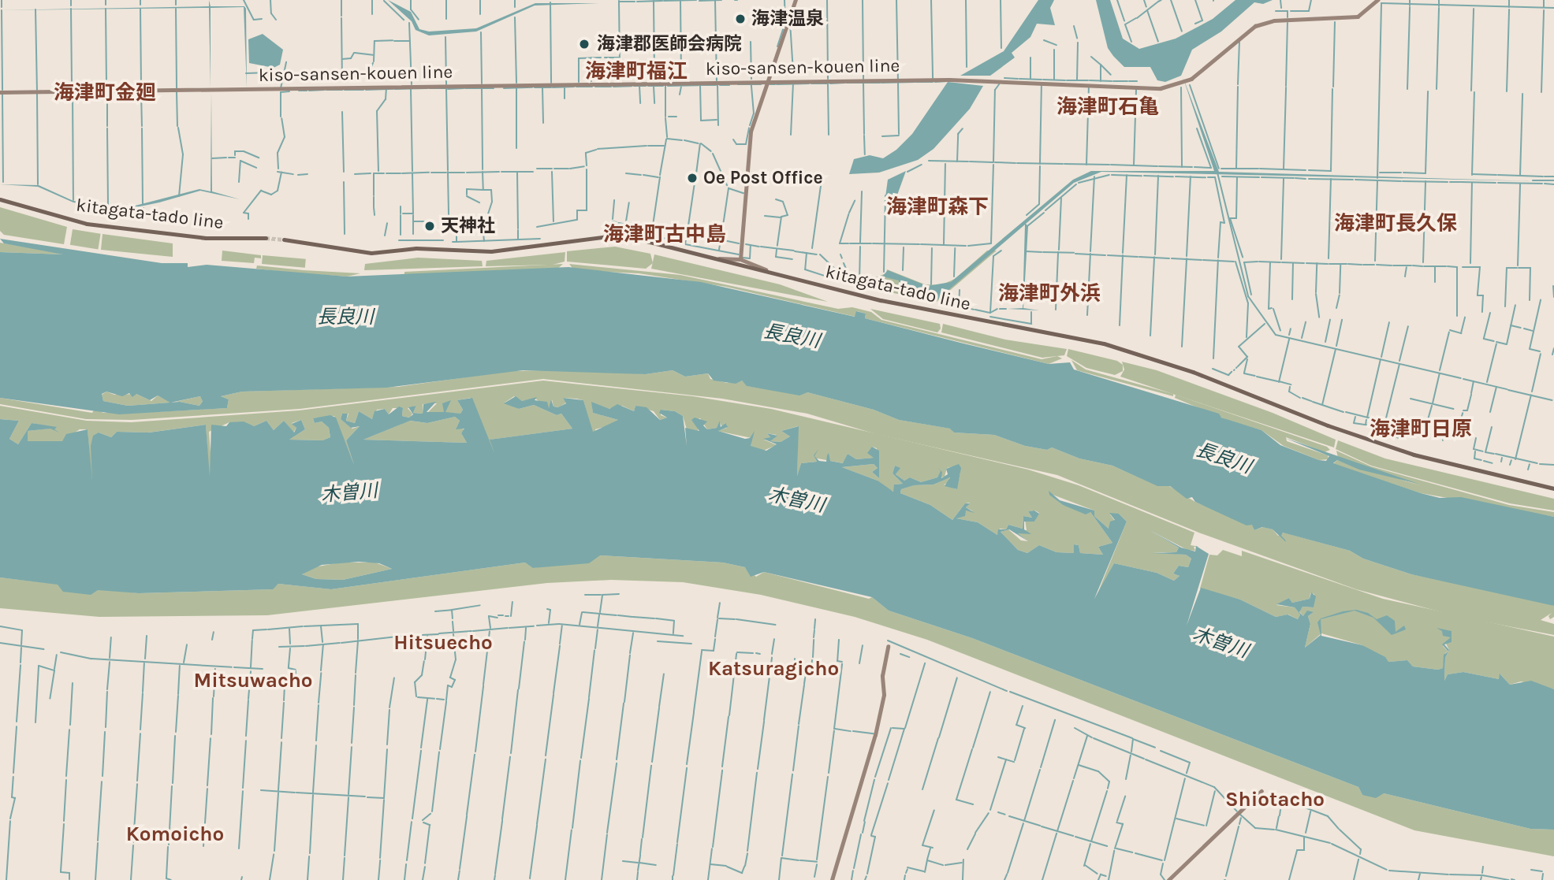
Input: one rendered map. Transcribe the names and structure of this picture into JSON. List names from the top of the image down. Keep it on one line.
{"streets":{"main road":["kiso-sansen-kouen line","kitagata-tado line"]},"districts":["海津町福江","海津町金廻","海津町石亀","海津町森下","海津町長久保","海津町古中島","海津町外浜","海津町日原","Hitsuecho","Katsuragicho","Mitsuwacho","Shiotacho","Komoicho"],"water":["長良川","木曽川"],"places":["海津温泉","海津郡医師会病院","Oe Post Office","天神社"]}
